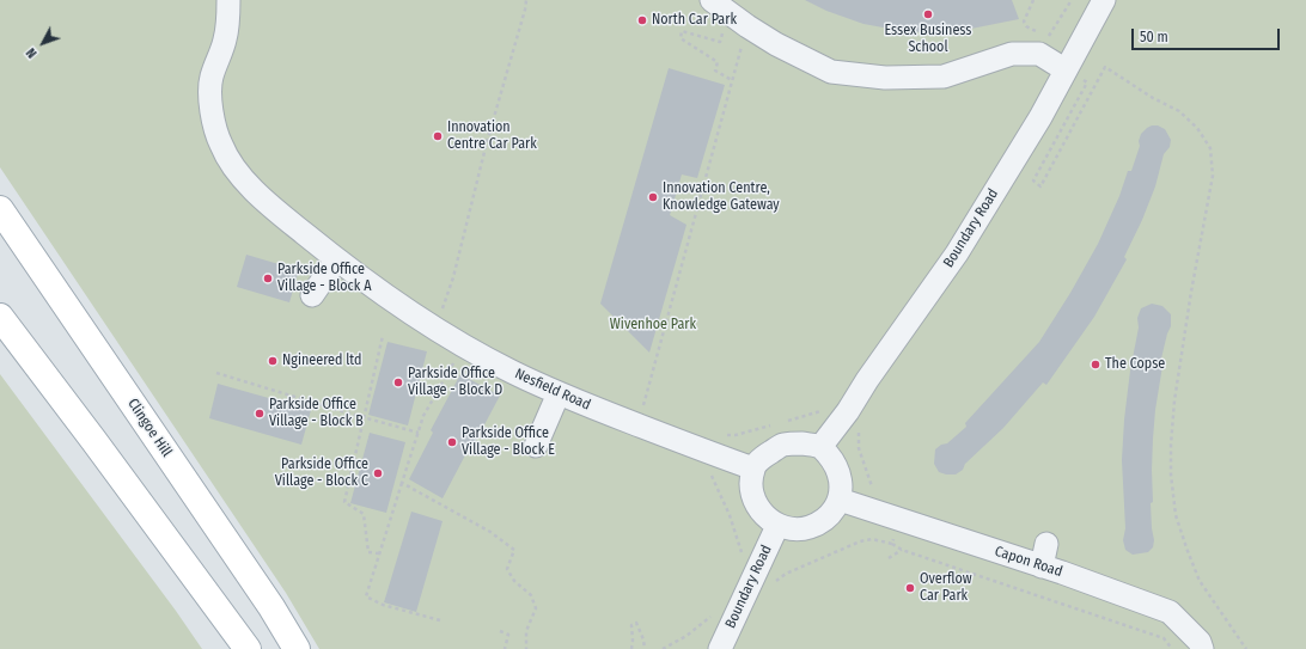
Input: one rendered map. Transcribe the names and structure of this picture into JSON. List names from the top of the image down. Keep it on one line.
{"streets":{"main road":["Clingoe Hill"],"street":["Boundary Road","Nesfield Road","Capon Road"]},"crossings":[["Boundary Road","Nesfield Road"],["Boundary Road","Capon Road"],["Nesfield Road","Capon Road"]],"parks":["Wivenhoe Park"],"places":["Essex Business School","North Car Park","Innovation Centre Car Park","Innovation Centre, Knowledge Gateway","Parkside Office Village - Block A","Ngineered ltd","The Copse","Parkside Office Village - Block D","Parkside Office Village - Block B","Parkside Office Village - Block E","Parkside Office Village - Block C","Overflow Car Park"],"scale_bar":"50 m","north":"bottom left"}
